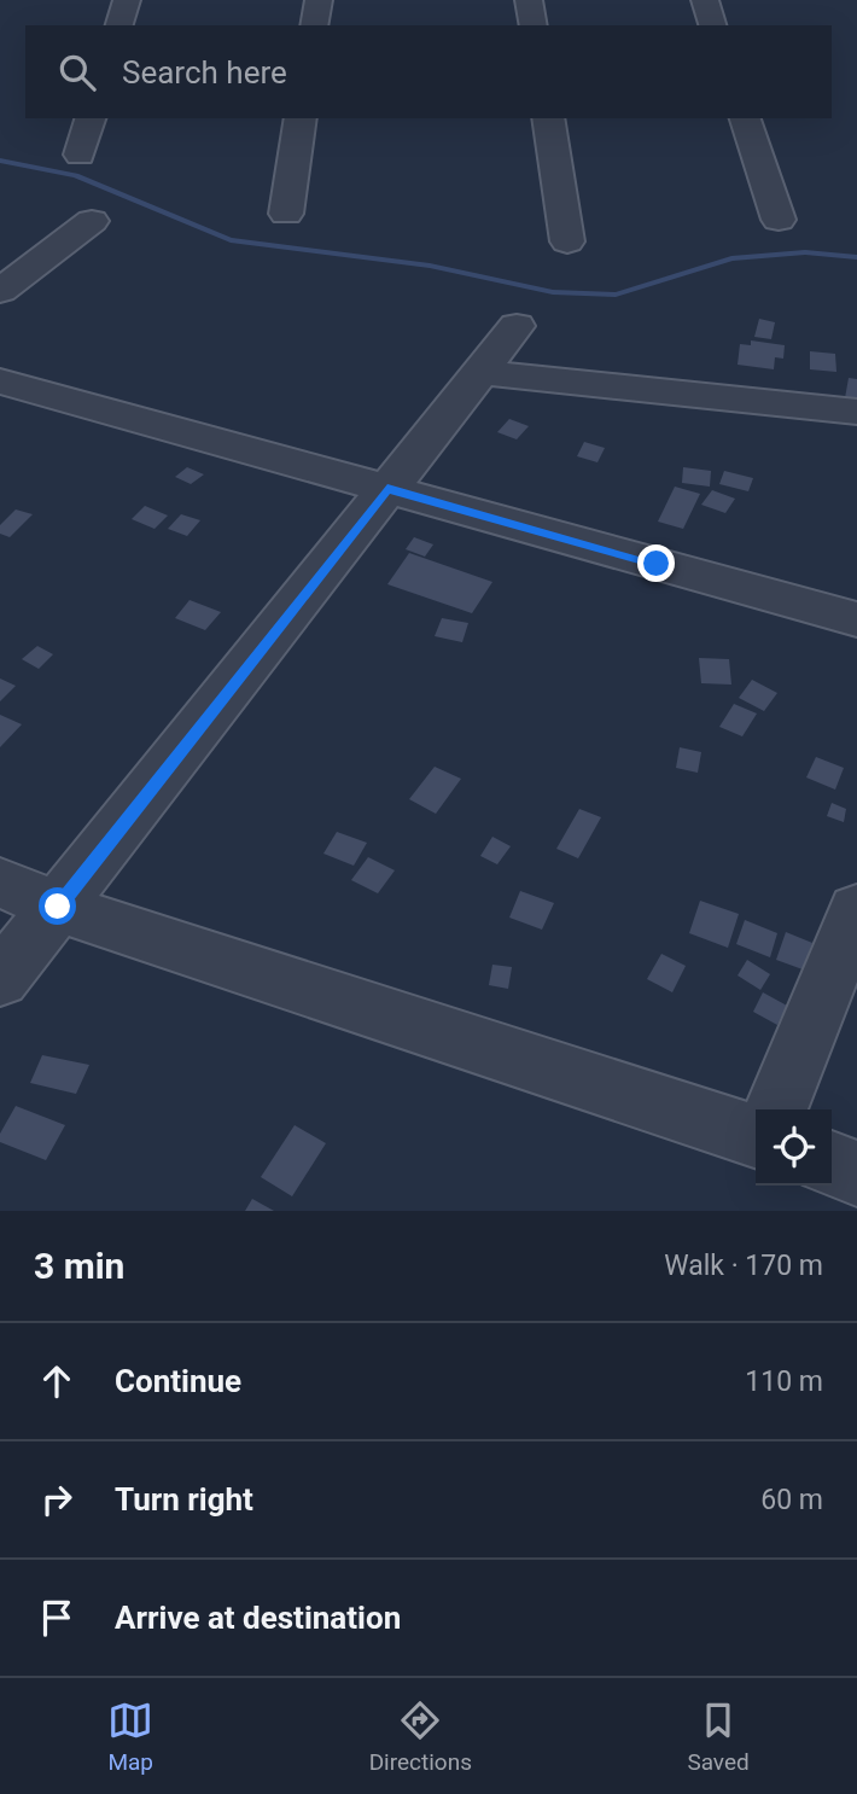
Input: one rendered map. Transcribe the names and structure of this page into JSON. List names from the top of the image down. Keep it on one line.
{"page":{"search":"Search here","heading":["3 min","Walk · 170 m"],"list":[["Continue","110 m"],["Turn right","60 m"],"Arrive at destination"],"nav":["Map","Directions","Saved"]}}
